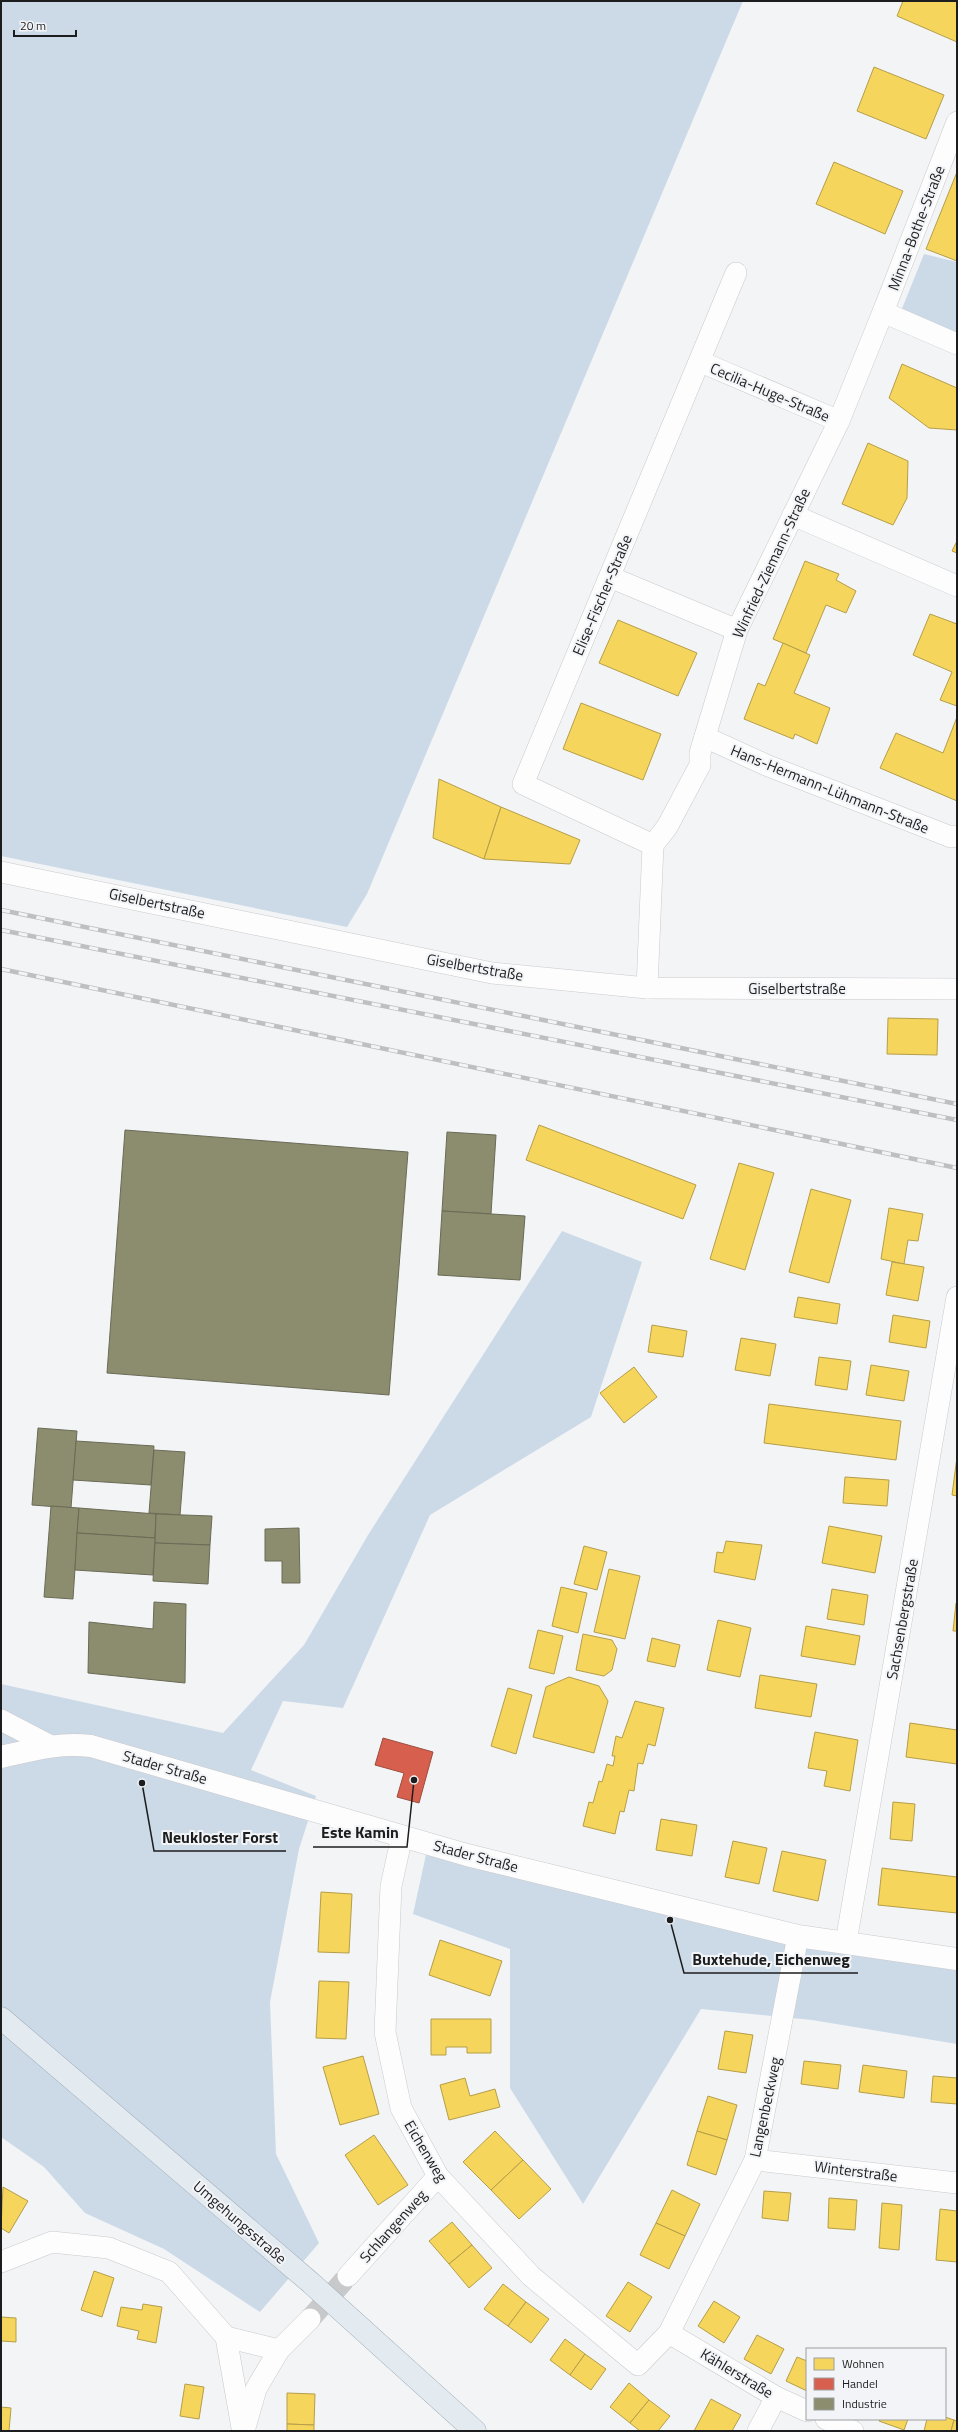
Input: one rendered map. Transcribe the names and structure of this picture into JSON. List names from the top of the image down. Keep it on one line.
{"streets":{"main road":["Umgehungsstraße"],"street":["Minna-Bothe-Straße","Cecilia-Huge-Straße","Winfried-Ziemann-Straße","Elise-Fischer-Straße","Hans-Hermann-Lühmann-Straße","Giselbertstraße","Sachsenbergstraße","Stader Straße","Langenbeckweg","Eichenweg","Winterstraße","Schlangenweg","Kählerstraße"]},"crossings":[["Minna-Bothe-Straße","Winfried-Ziemann-Straße"],["Cecilia-Huge-Straße","Winfried-Ziemann-Straße"],["Cecilia-Huge-Straße","Elise-Fischer-Straße"],["Winfried-Ziemann-Straße","Elise-Fischer-Straße"],["Winfried-Ziemann-Straße","Hans-Hermann-Lühmann-Straße"],["Sachsenbergstraße","Stader Straße"],["Stader Straße","Langenbeckweg"],["Stader Straße","Eichenweg"],["Langenbeckweg","Eichenweg"],["Langenbeckweg","Winterstraße"],["Langenbeckweg","Kählerstraße"],["Eichenweg","Schlangenweg"],["Eichenweg","Kählerstraße"]],"places":["Este Kamin","Neukloster Forst","Buxtehude, Eichenweg"],"legend":["Wohnen","Handel","Industrie"],"scale_bar":"20 m"}
